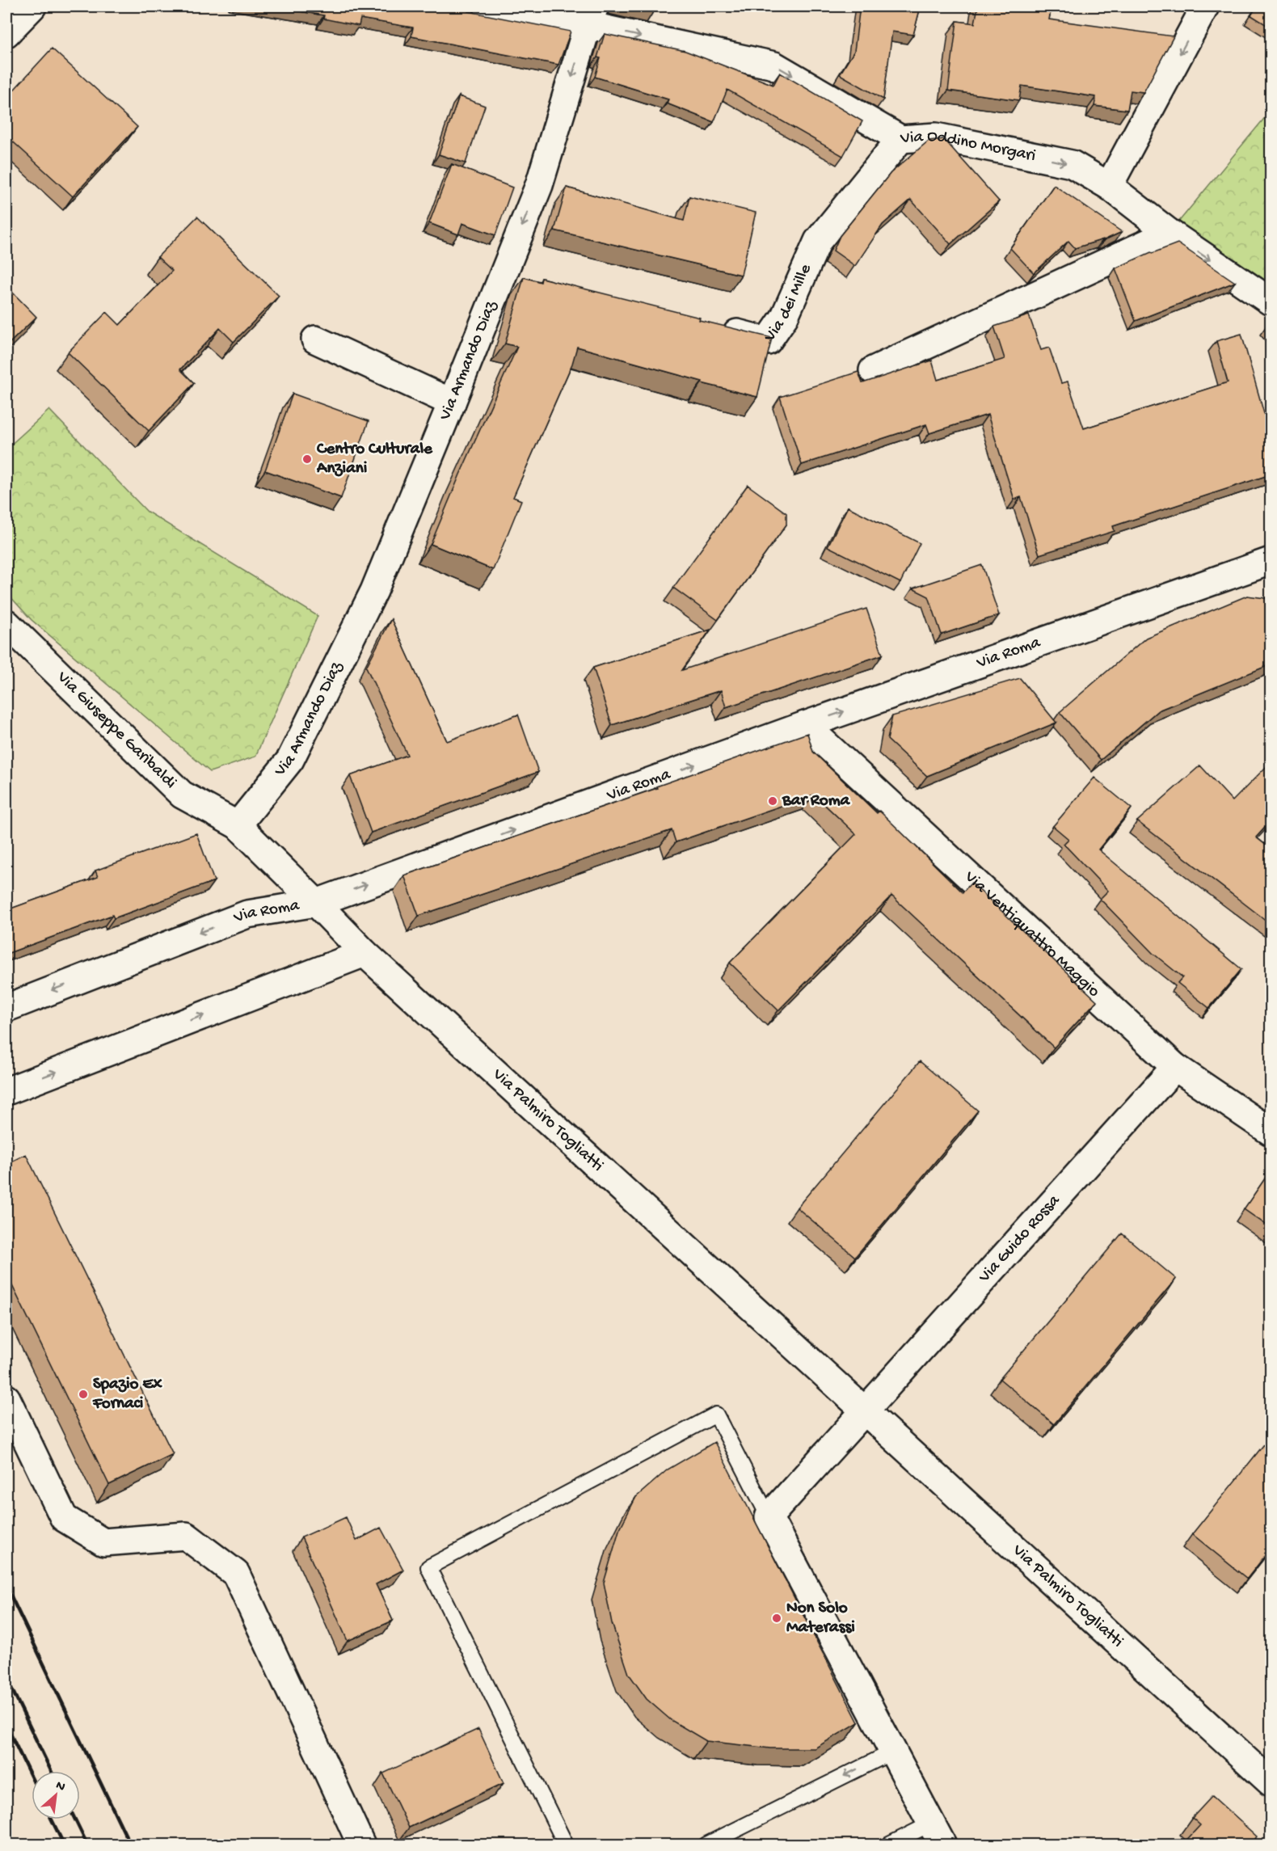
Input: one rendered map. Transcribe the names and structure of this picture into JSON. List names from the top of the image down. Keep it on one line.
{"streets":{"street":["Via Oddino Morgari","Via dei Mille","Via Armando Diaz","Via Roma","Via Giuseppe Garibaldi","Via Ventiquattro Maggio","Via Palmiro Togliatti","Via Guido Rossa"]},"crossings":[["Via Oddino Morgari","Via dei Mille"],["Via Oddino Morgari","Via Armando Diaz"],["Via Armando Diaz","Via Giuseppe Garibaldi"],["Via Armando Diaz","Via Palmiro Togliatti"],["Via Roma","Via Ventiquattro Maggio"],["Via Roma","Via Palmiro Togliatti"],["Via Giuseppe Garibaldi","Via Palmiro Togliatti"],["Via Ventiquattro Maggio","Via Guido Rossa"],["Via Palmiro Togliatti","Via Guido Rossa"]],"one_way":["Via Oddino Morgari"],"places":["Centro Culturale Anziani","Bar Roma","Spazio Ex Fornaci","Non Solo Materassi"],"north":"top right"}
